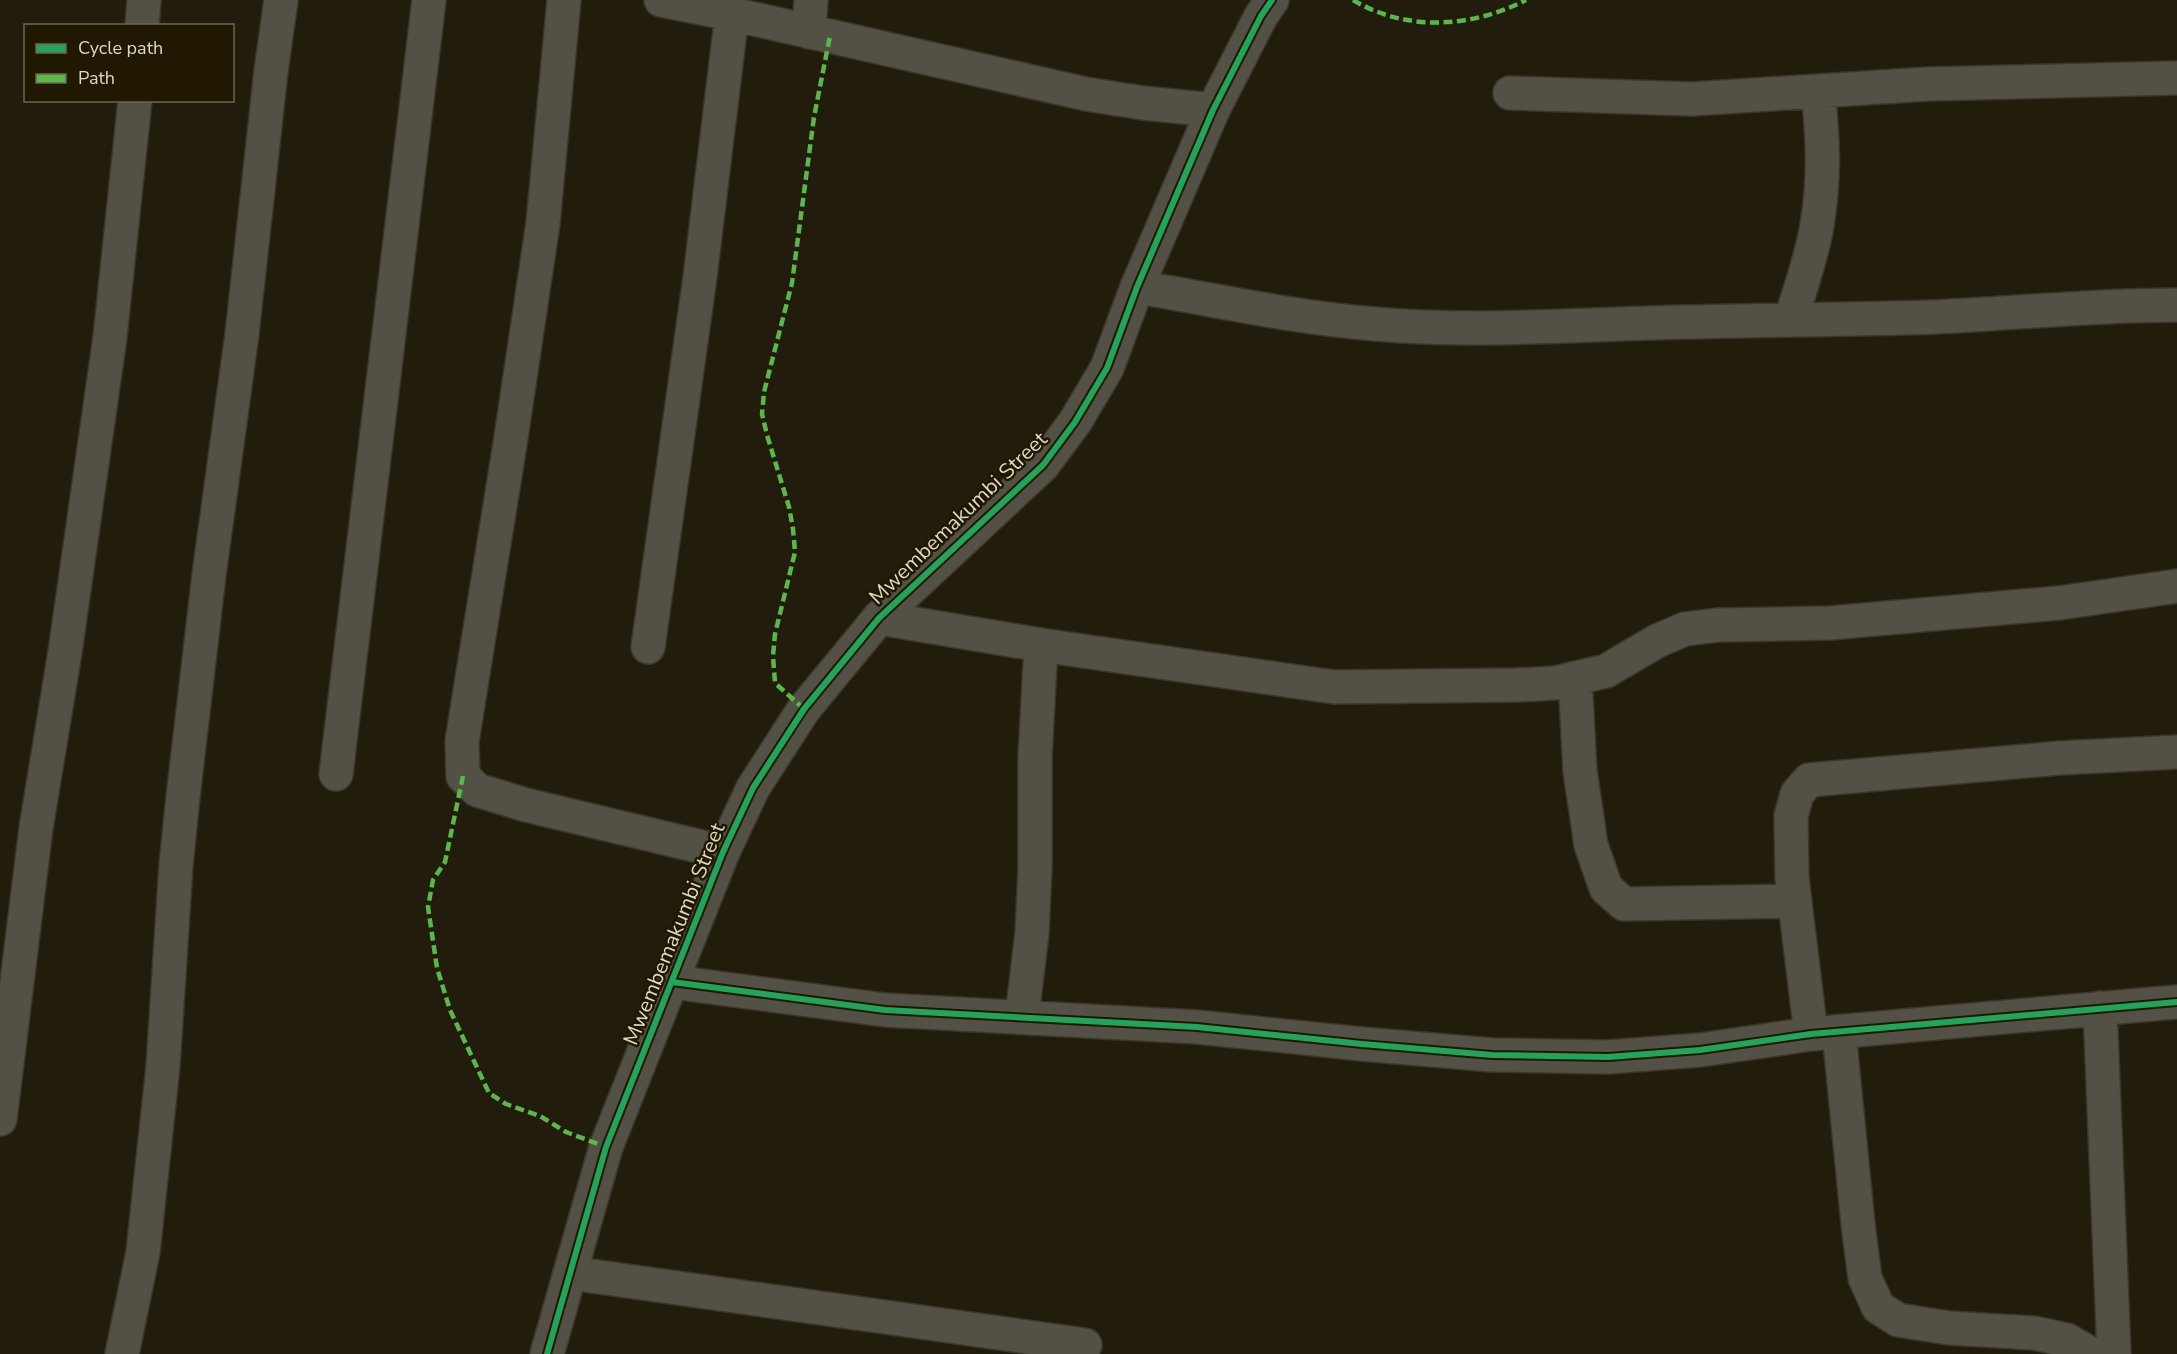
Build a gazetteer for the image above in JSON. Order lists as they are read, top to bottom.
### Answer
{
  "streets": {
    "street": ["Mwembemakumbi Street"]
  },
  "legend": ["Cycle path", "Path"]
}
